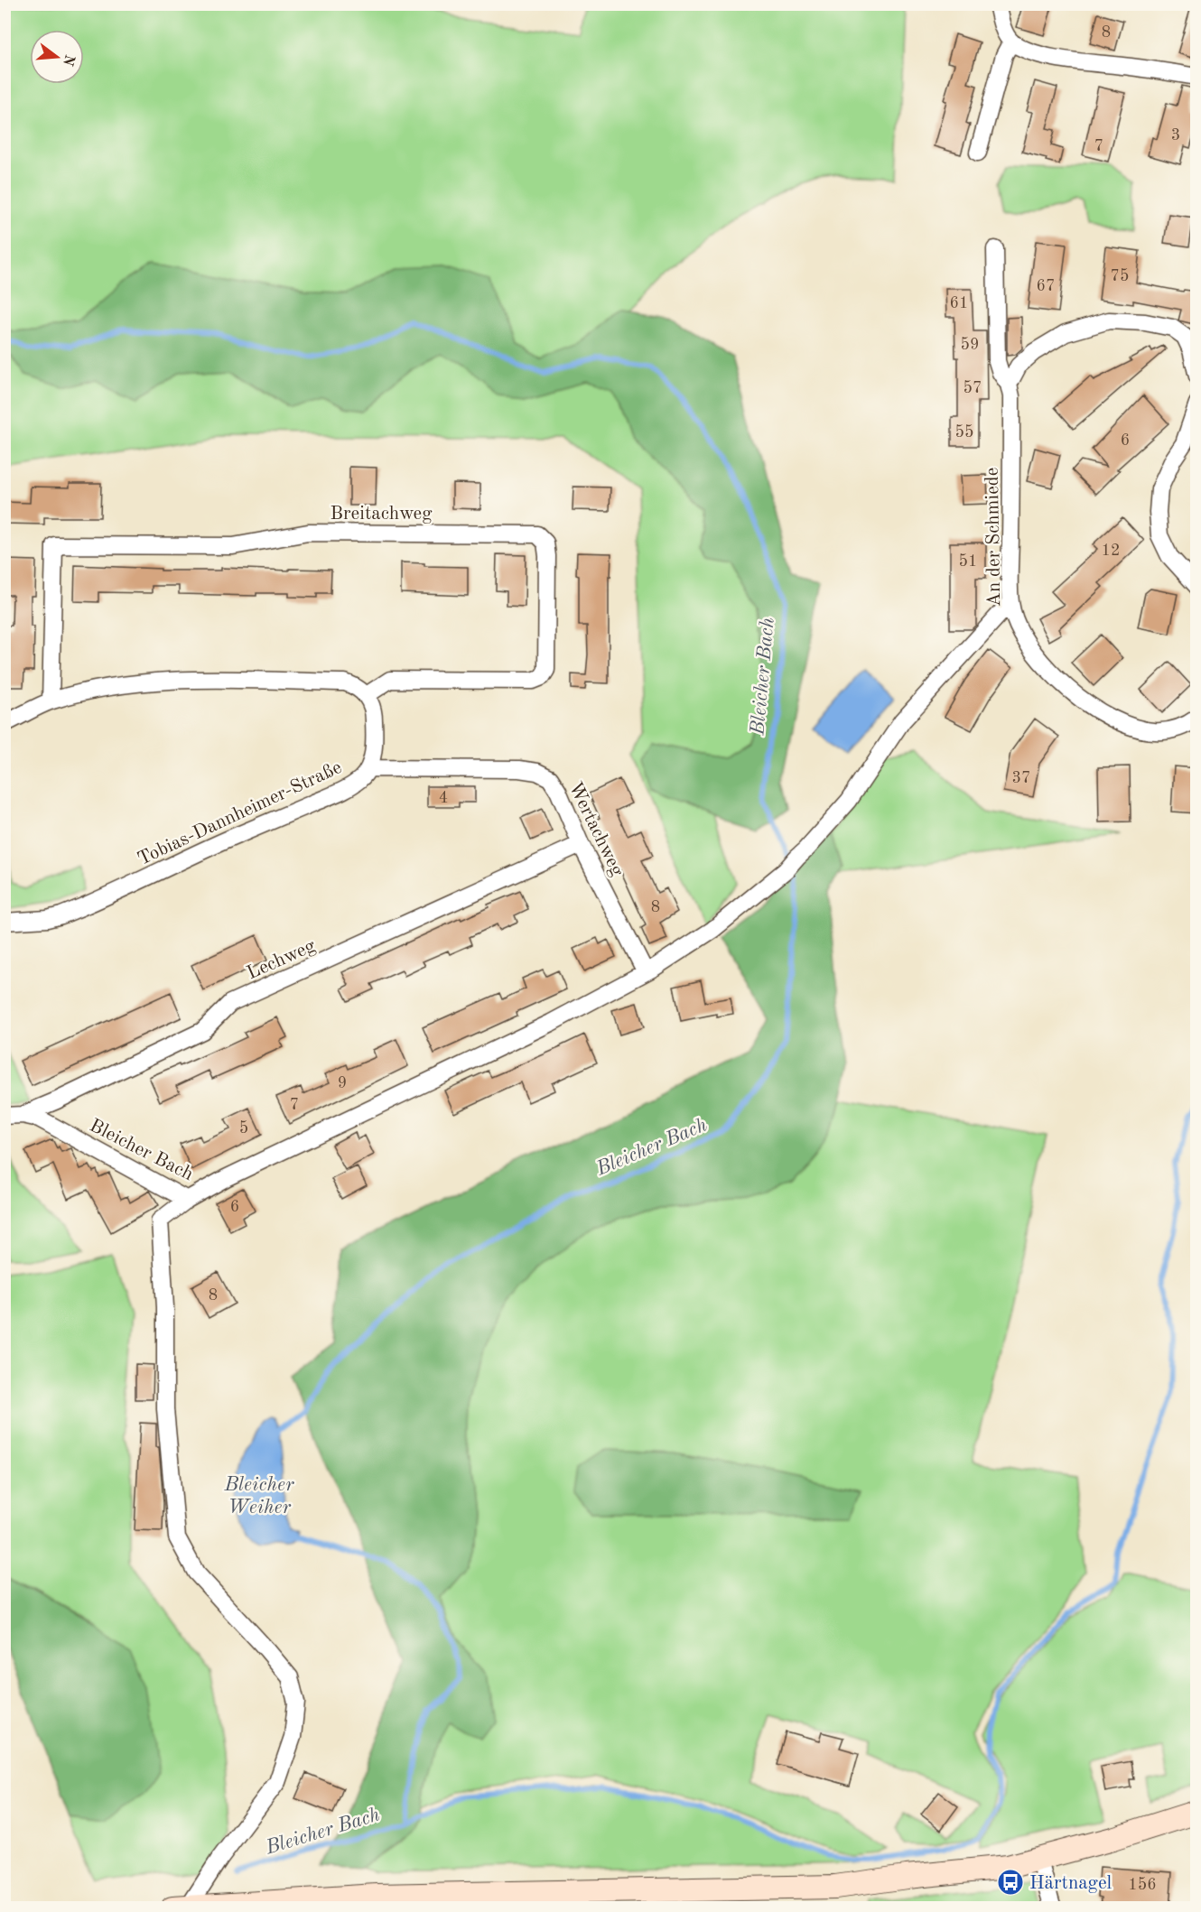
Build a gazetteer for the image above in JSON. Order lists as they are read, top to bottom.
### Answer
{
  "streets": {
    "street": [
      "Breitachweg",
      "An der Schmiede",
      "Tobias-Dannheimer-Straße",
      "Wertachweg",
      "Lechweg",
      "Bleicher Bach"
    ]
  },
  "crossings": [
    ["Breitachweg", "Tobias-Dannheimer-Straße"],
    ["An der Schmiede", "Bleicher Bach"],
    ["Tobias-Dannheimer-Straße", "Wertachweg"],
    ["Wertachweg", "Lechweg"],
    ["Wertachweg", "Bleicher Bach"],
    ["Lechweg", "Bleicher Bach"]
  ],
  "water": ["Bleicher Bach", "Bleicher Weiher"],
  "places": {
    "bus stop": ["Härtnagel"]
  },
  "house_numbers": [
    "8",
    "3",
    "7",
    "75",
    "67",
    "61",
    "59",
    "57",
    "55",
    "6",
    "12",
    "51",
    "37",
    "4",
    "8",
    "9",
    "7",
    "5",
    "6",
    "8",
    "156"
  ],
  "north": "right"
}
